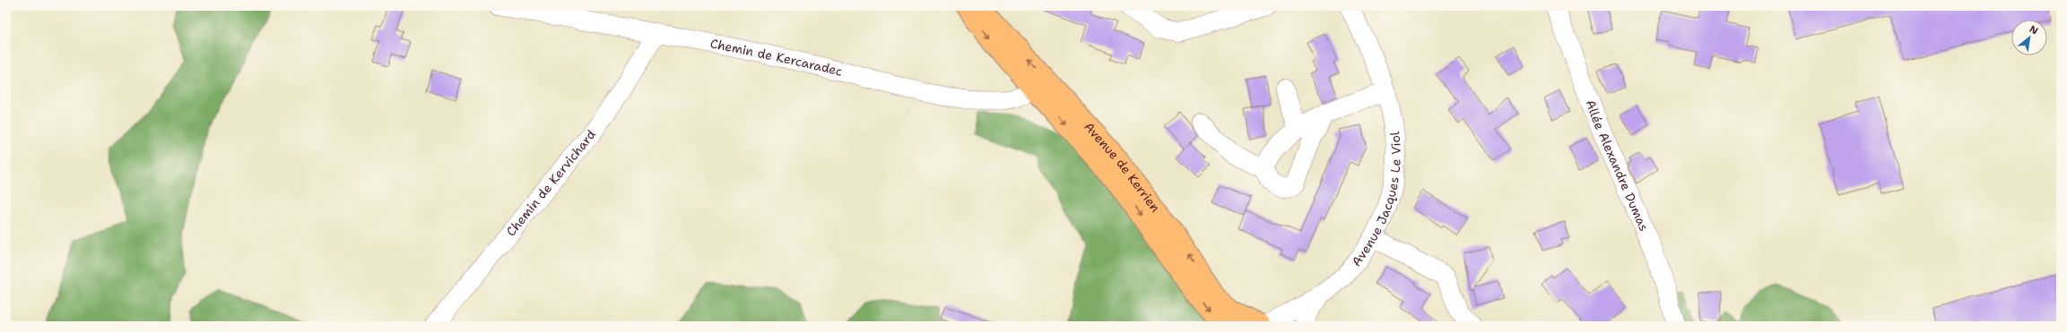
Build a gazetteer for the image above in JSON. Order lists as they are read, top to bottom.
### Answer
{
  "streets": {
    "main road": ["Avenue de Kerrien"],
    "street": [
      "Chemin de Kercaradec",
      "Allée Alexandre Dumas",
      "Chemin de Kervichard",
      "Avenue Jacques Le Viol"
    ]
  },
  "crossings": [
    ["Chemin de Kercaradec", "Avenue de Kerrien"],
    ["Chemin de Kercaradec", "Chemin de Kervichard"],
    ["Avenue de Kerrien", "Avenue Jacques Le Viol"]
  ],
  "north": "top right"
}
